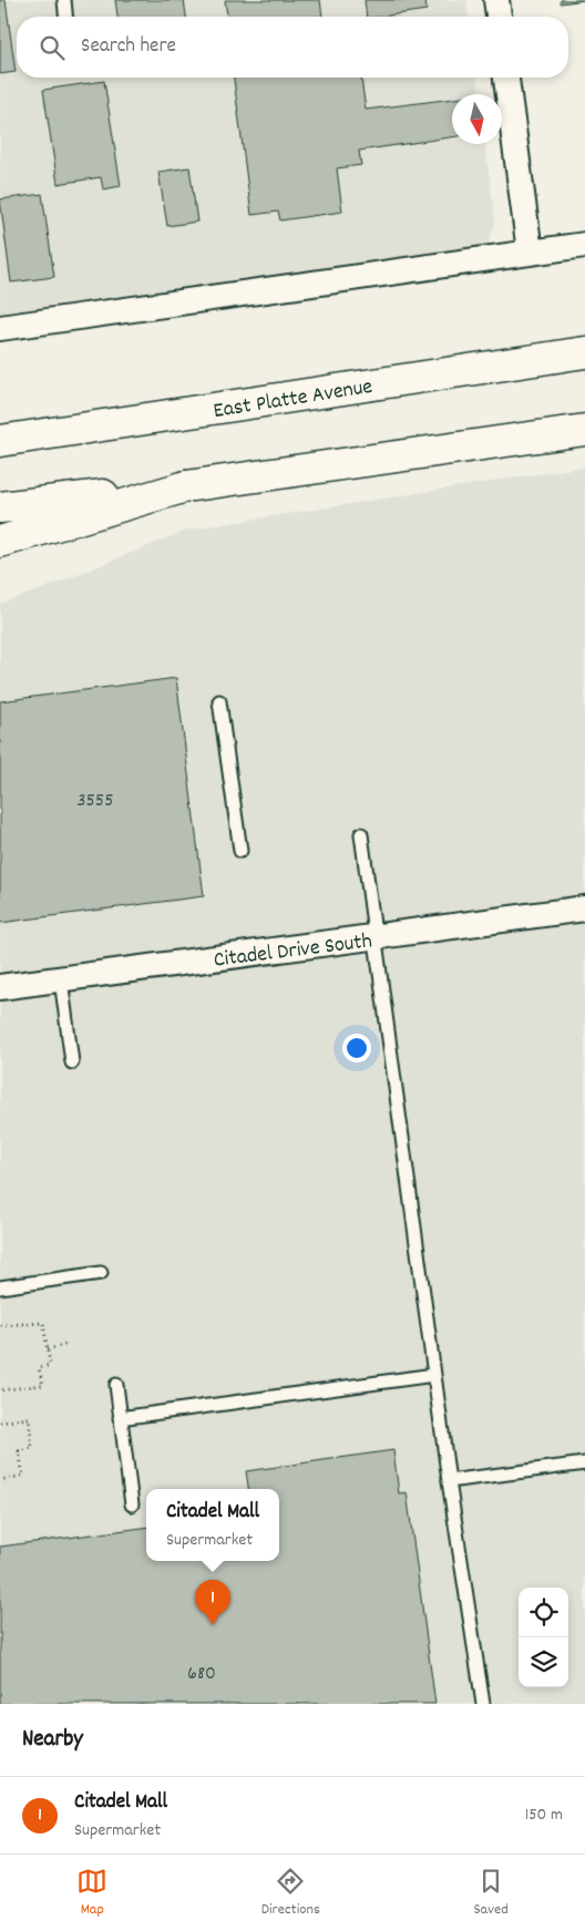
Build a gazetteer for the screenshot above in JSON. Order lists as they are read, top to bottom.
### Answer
{
  "streets": {
    "main road": ["East Platte Avenue"],
    "street": ["Citadel Drive South"]
  },
  "house_numbers": ["3555", "680"],
  "north": "bottom",
  "page": {
    "search": "Search here",
    "popup": ["Citadel Mall", "Supermarket"],
    "pins": "1",
    "heading": "Nearby",
    "list": [
      {
        "mark": "1",
        "name": "Citadel Mall",
        "note": "Supermarket",
        "value": "150 m"
      }
    ],
    "nav": ["Map", "Directions", "Saved"]
  }
}
